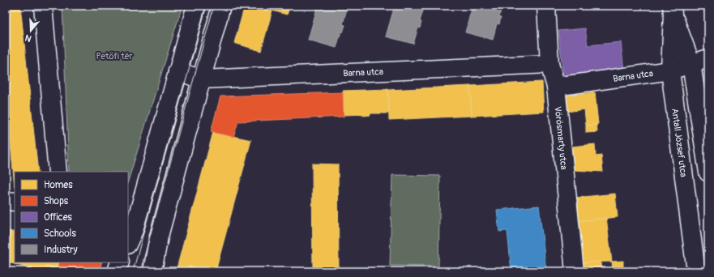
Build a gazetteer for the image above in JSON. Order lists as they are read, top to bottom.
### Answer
{
  "streets": {
    "street": ["Barna utca", "Vörösmarty utca", "Antall József utca"]
  },
  "crossings": [
    ["Barna utca", "Vörösmarty utca"],
    ["Barna utca", "Antall József utca"]
  ],
  "parks": ["Petőfi tér"],
  "legend": [
    "Homes",
    "Shops",
    "Offices",
    "Schools",
    "Industry"
  ],
  "north": "bottom"
}
